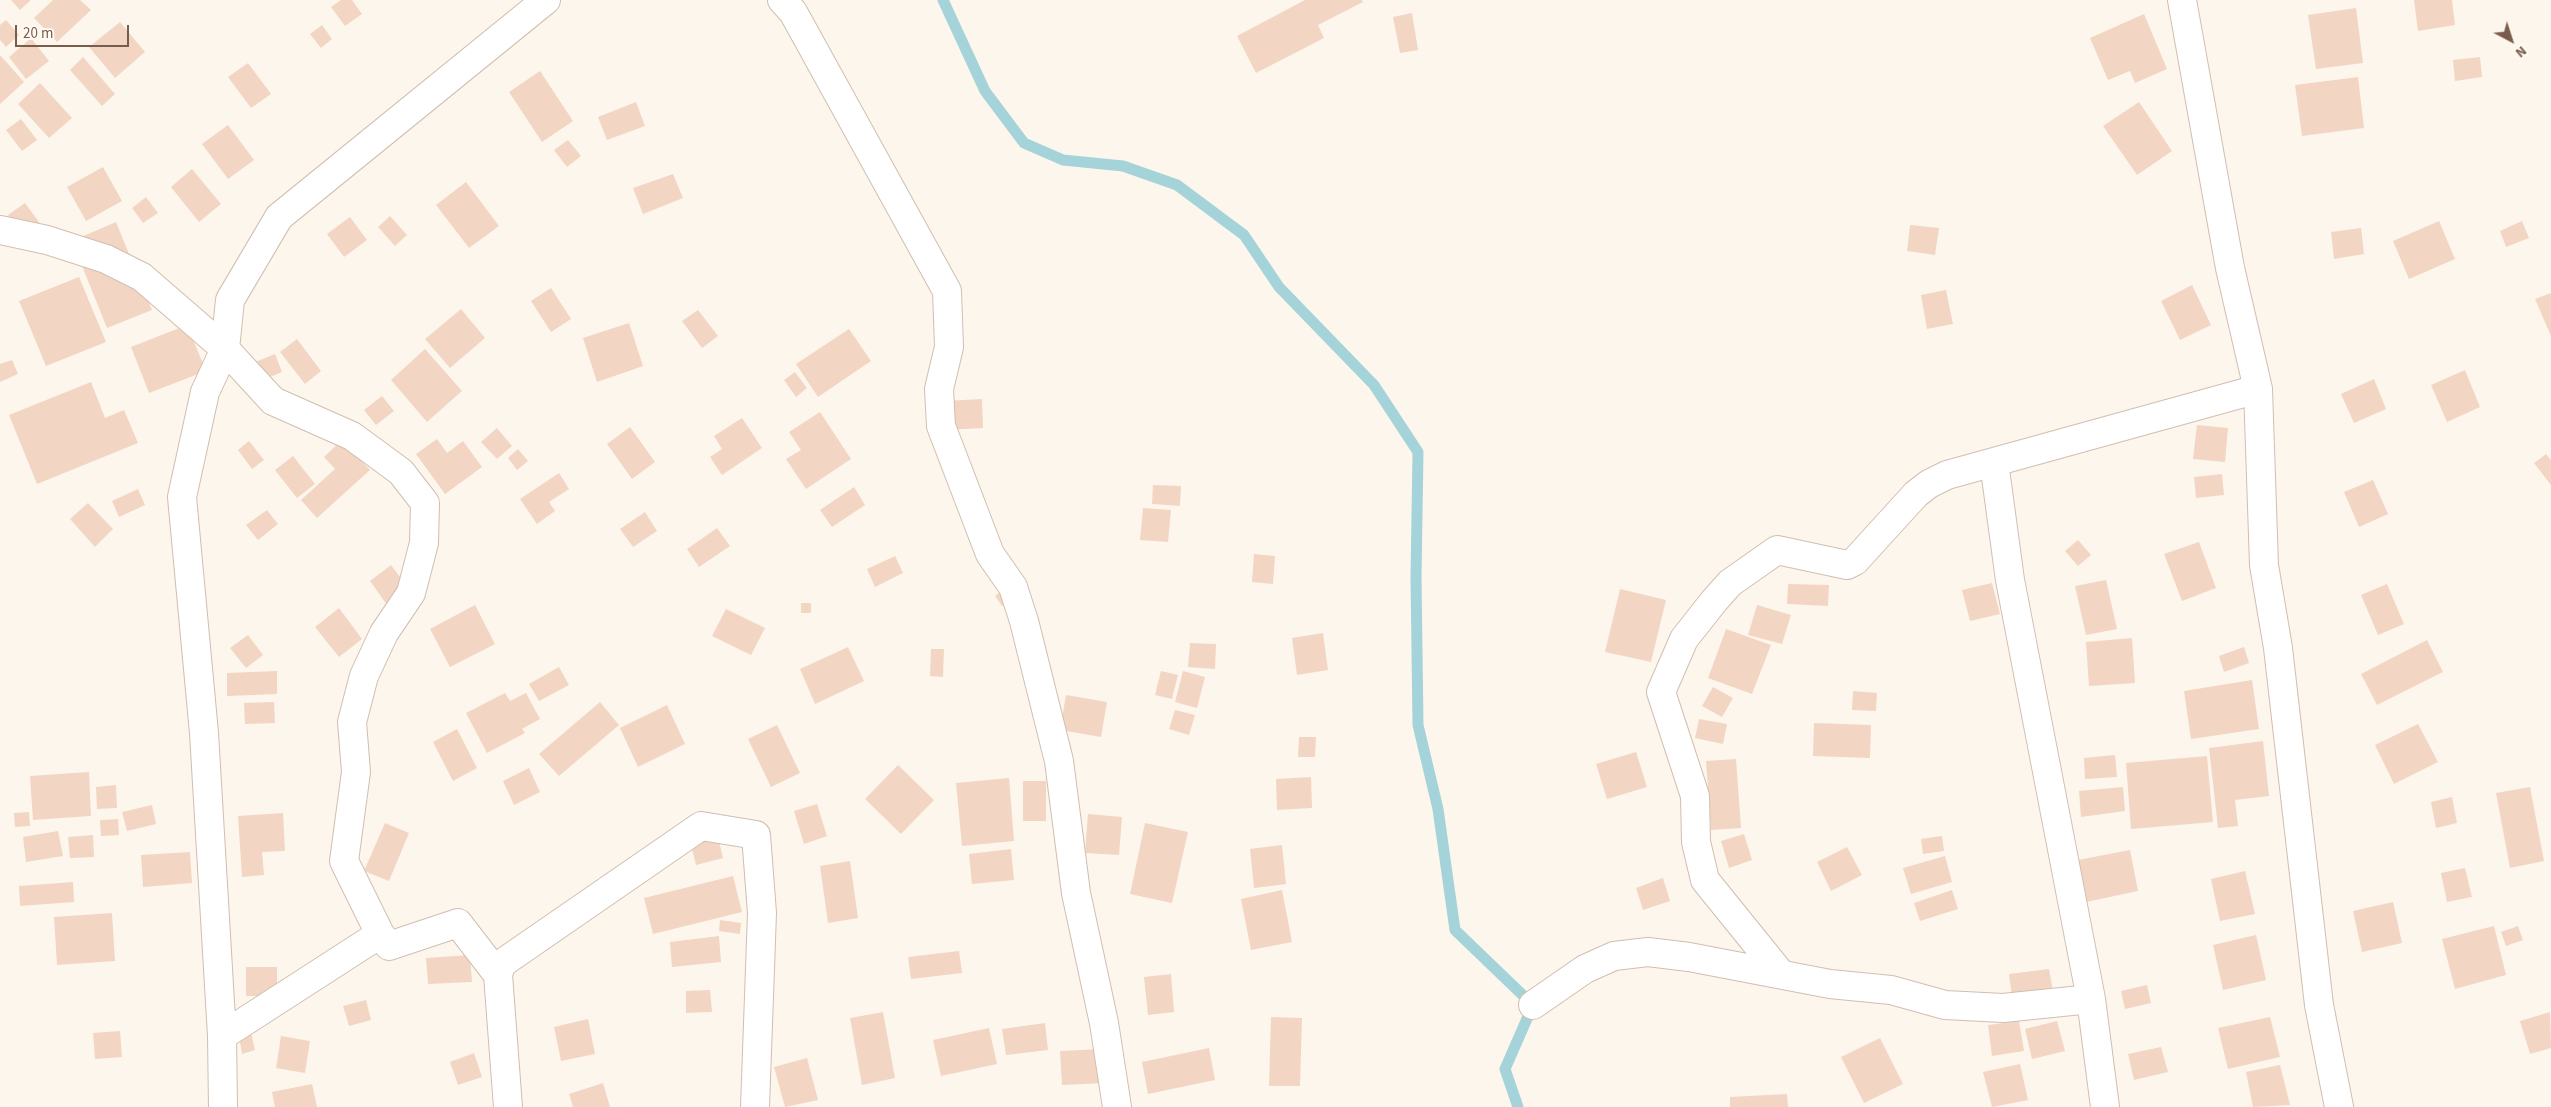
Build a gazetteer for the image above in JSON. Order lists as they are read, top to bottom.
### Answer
{
  "scale_bar": "20 m",
  "north": "bottom right"
}
